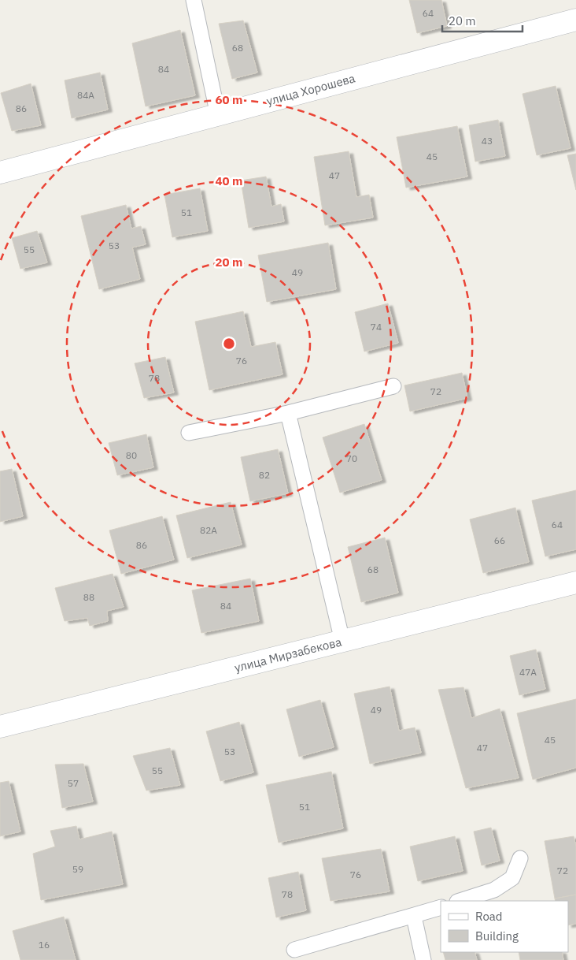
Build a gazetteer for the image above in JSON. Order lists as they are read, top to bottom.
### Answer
{
  "streets": {
    "street": ["улица Хорошева", "улица Мирзабекова"]
  },
  "house_numbers": [
    "64",
    "68",
    "84",
    "84А",
    "86",
    "43",
    "45",
    "47",
    "51",
    "53",
    "55",
    "49",
    "74",
    "76",
    "78",
    "72",
    "80",
    "70",
    "82",
    "64",
    "82А",
    "66",
    "86",
    "68",
    "88",
    "84",
    "47А",
    "49",
    "45",
    "47",
    "53",
    "55",
    "57",
    "51",
    "59",
    "72",
    "76",
    "78",
    "16"
  ],
  "legend": ["Road", "Building"],
  "scale_bar": "20 m",
  "rings": ["60 m", "40 m", "20 m"]
}
